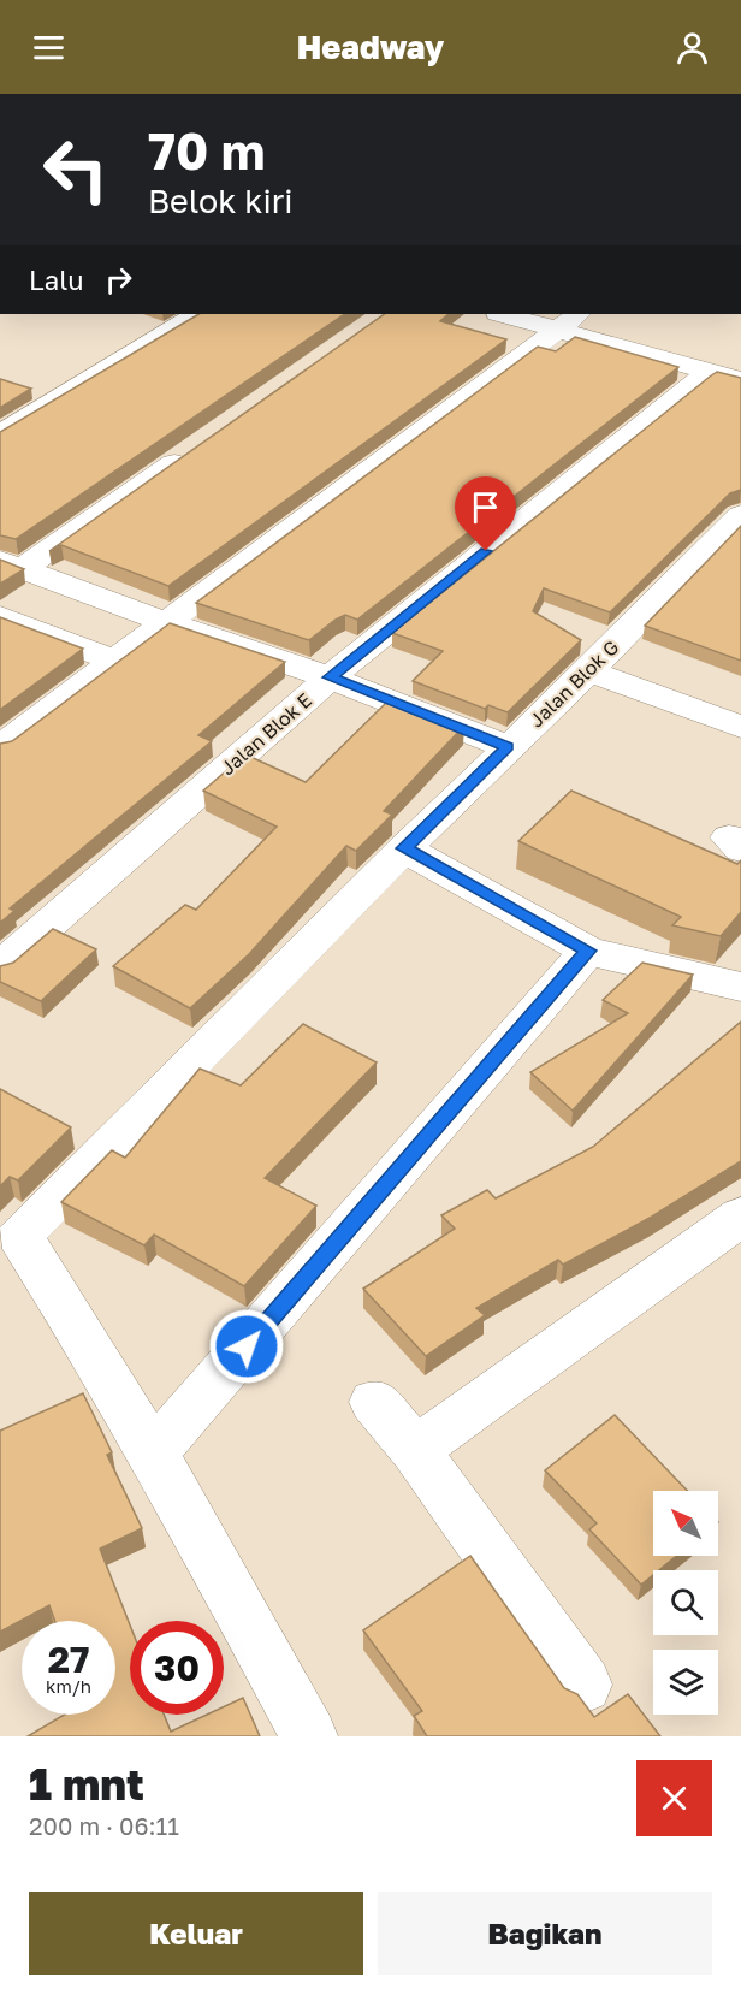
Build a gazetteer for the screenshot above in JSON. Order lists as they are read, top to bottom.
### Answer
{
  "streets": {
    "street": ["Jalan Blok G", "Jalan Blok E"]
  },
  "north": "top left",
  "page": {
    "header": "Headway",
    "turn": ["70 m", "Belok kiri"],
    "then": "Lalu",
    "speed": "27 km/h",
    "limit": "30",
    "heading": ["1 mnt", "200 m · 06:11"],
    "buttons": ["Keluar", "Bagikan"]
  }
}
